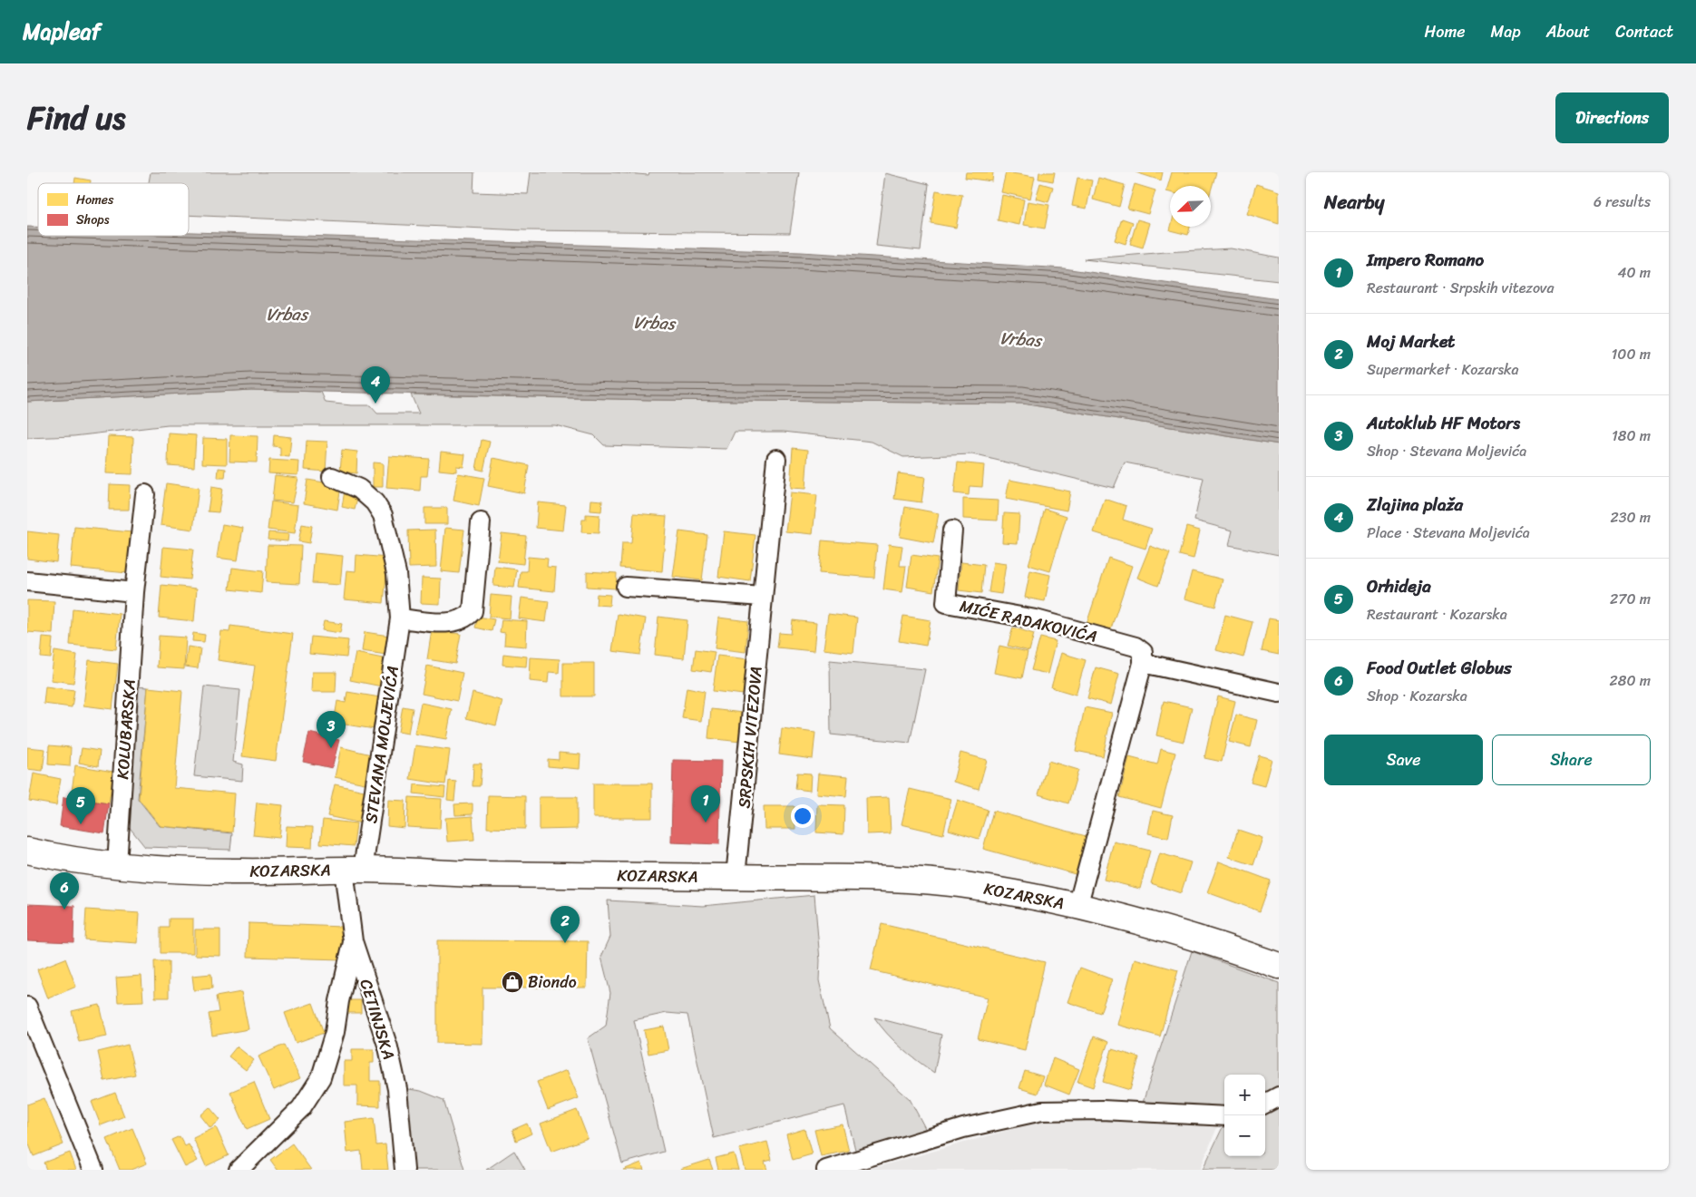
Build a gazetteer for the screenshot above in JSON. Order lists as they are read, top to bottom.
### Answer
{
  "streets": {
    "main road": ["KOZARSKA"],
    "street": [
      "MIĆE RADAKOVIĆA",
      "KOLUBARSKA",
      "SRPSKIH VITEZOVA",
      "STEVANA MOLJEVIĆA",
      "CETINJSKA"
    ]
  },
  "crossings": [
    ["KOLUBARSKA", "KOZARSKA"],
    ["SRPSKIH VITEZOVA", "KOZARSKA"],
    ["STEVANA MOLJEVIĆA", "KOZARSKA"],
    ["STEVANA MOLJEVIĆA", "CETINJSKA"],
    ["KOZARSKA", "CETINJSKA"]
  ],
  "water": ["Vrbas"],
  "places": {
    "shop": ["Biondo"]
  },
  "legend": ["Homes", "Shops"],
  "north": "bottom left",
  "page": {
    "header": "Mapleaf",
    "nav": [
      "Home",
      "Map",
      "About",
      "Contact"
    ],
    "title": "Find us",
    "buttons": [
      "Directions",
      ["Save", "Share"]
    ],
    "heading": ["Nearby", "6 results"],
    "list": [
      {
        "mark": "1",
        "name": "Impero Romano",
        "note": "Restaurant · Srpskih vitezova",
        "value": "40 m"
      },
      {
        "mark": "2",
        "name": "Moj Market",
        "note": "Supermarket · Kozarska",
        "value": "100 m"
      },
      {
        "mark": "3",
        "name": "Autoklub HF Motors",
        "note": "Shop · Stevana Moljevića",
        "value": "180 m"
      },
      {
        "mark": "4",
        "name": "Zlajina plaža",
        "note": "Place · Stevana Moljevića",
        "value": "230 m"
      },
      {
        "mark": "5",
        "name": "Orhideja",
        "note": "Restaurant · Kozarska",
        "value": "270 m"
      },
      {
        "mark": "6",
        "name": "Food Outlet Globus",
        "note": "Shop · Kozarska",
        "value": "280 m"
      }
    ],
    "pins": [
      "4",
      "3",
      "1",
      "5",
      "6",
      "2"
    ],
    "map_buttons": ["+", "−"]
  }
}
